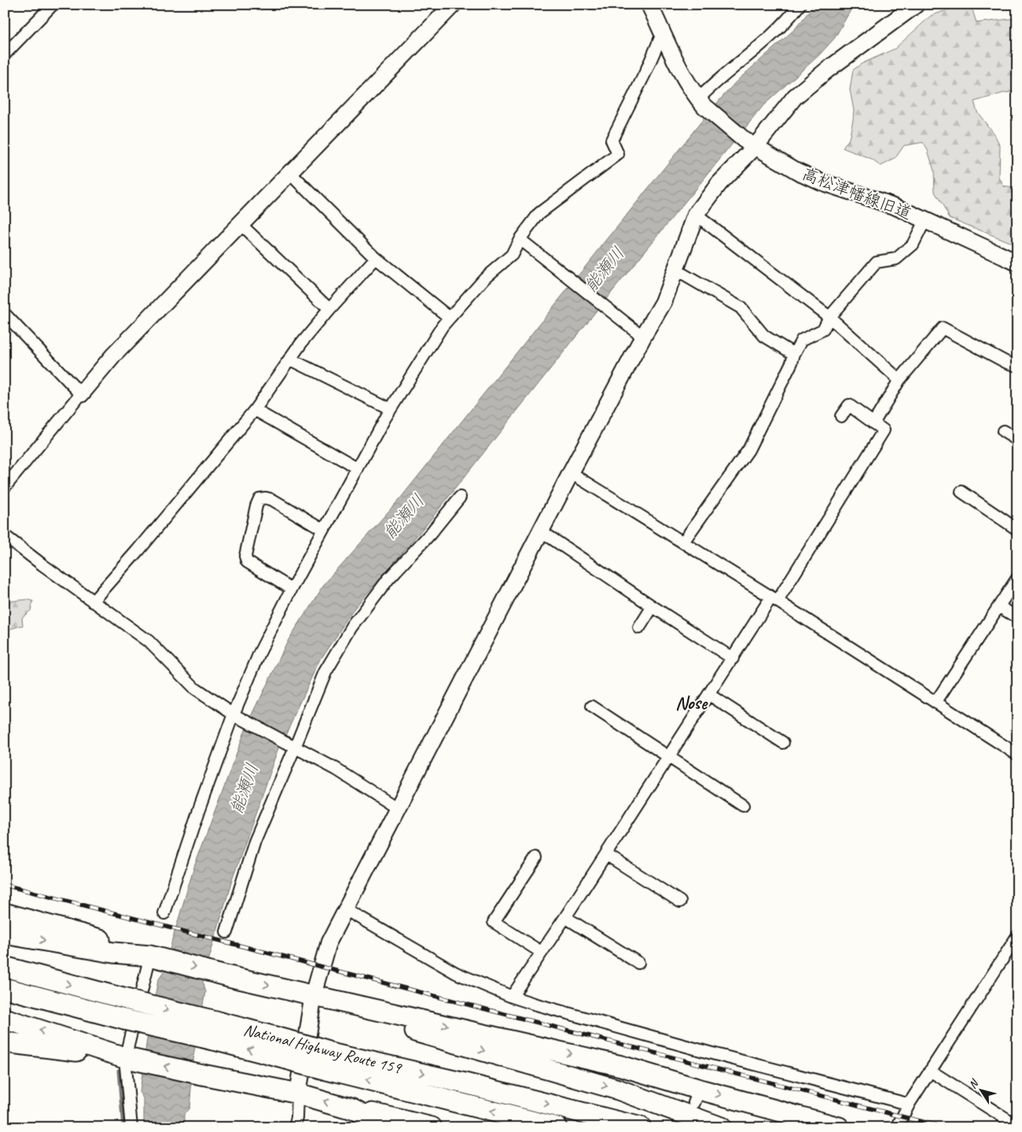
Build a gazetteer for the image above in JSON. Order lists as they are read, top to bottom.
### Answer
{
  "streets": {
    "highway": ["National Highway Route 159"],
    "street": ["高松津幡線旧道"]
  },
  "districts": ["Nose"],
  "water": ["能瀬川"],
  "north": "top left"
}
